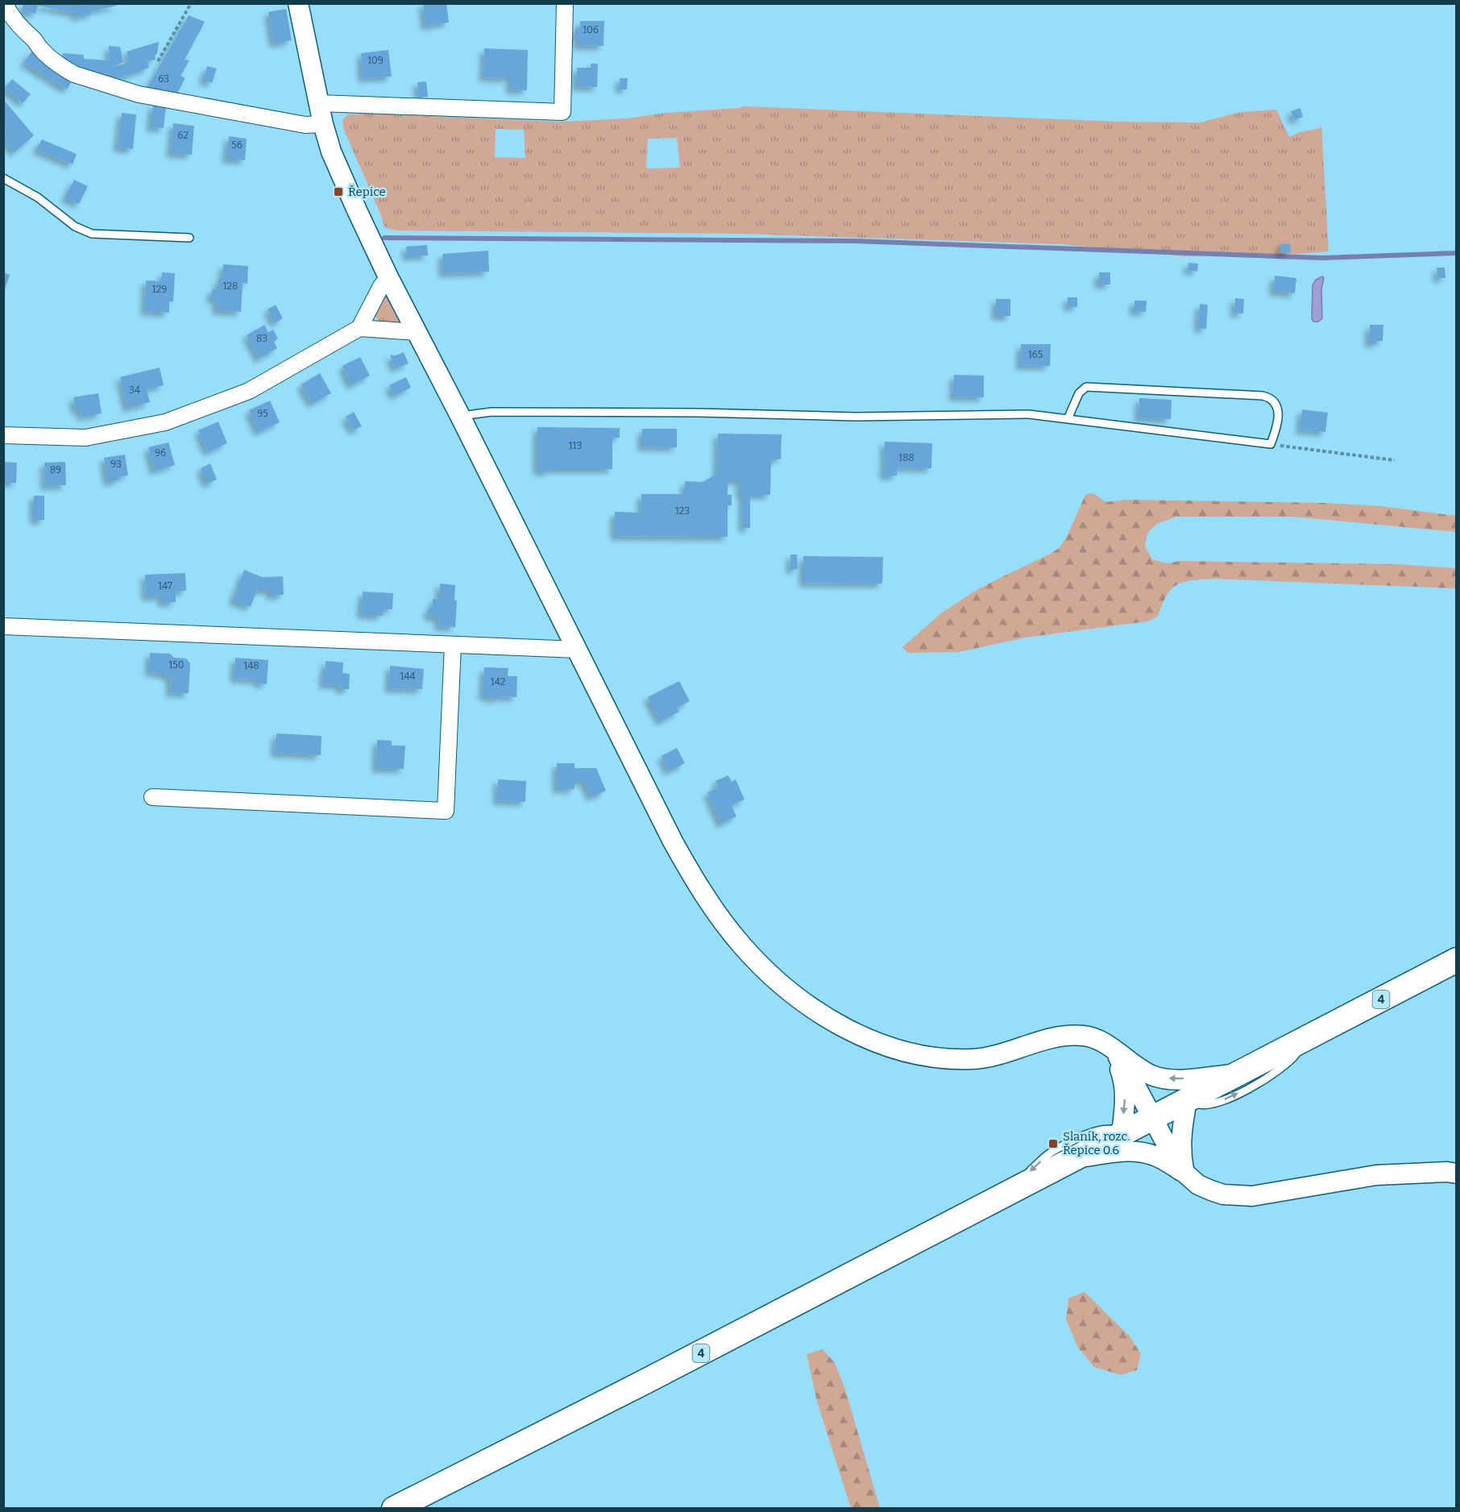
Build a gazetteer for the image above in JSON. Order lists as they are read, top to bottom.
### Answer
{
  "streets": {
    "main road": ["4"]
  },
  "places": {
    "transit": ["Řepice", "Slaník, rozc. Řepice 0.6"]
  },
  "house_numbers": [
    "106",
    "109",
    "63",
    "62",
    "56",
    "128",
    "129",
    "83",
    "165",
    "34",
    "95",
    "113",
    "96",
    "188",
    "93",
    "89",
    "123",
    "147",
    "150",
    "148",
    "144",
    "142"
  ]
}
